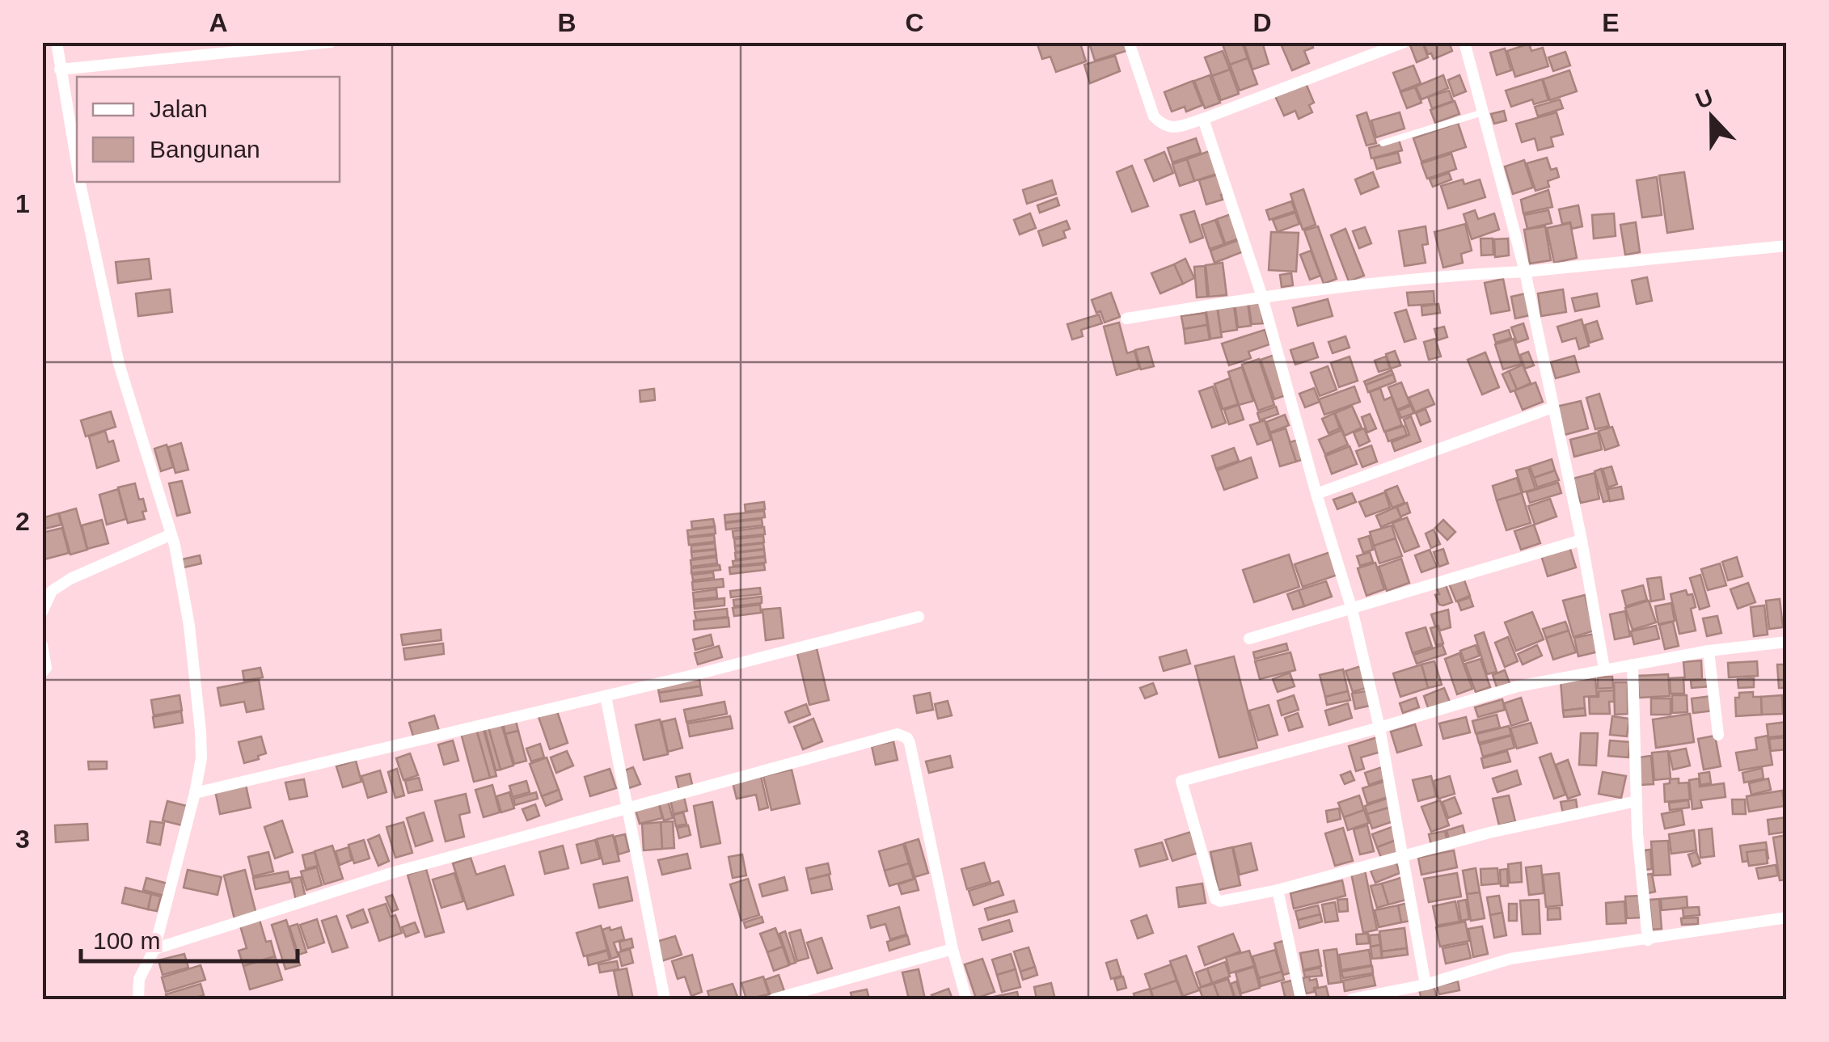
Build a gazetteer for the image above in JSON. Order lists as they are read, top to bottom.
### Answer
{
  "legend": ["Jalan", "Bangunan"],
  "scale_bar": "100 m",
  "north": "top",
  "grid": {
    "columns": [
      "A",
      "B",
      "C",
      "D",
      "E"
    ],
    "rows": ["1", "2", "3"]
  }
}
